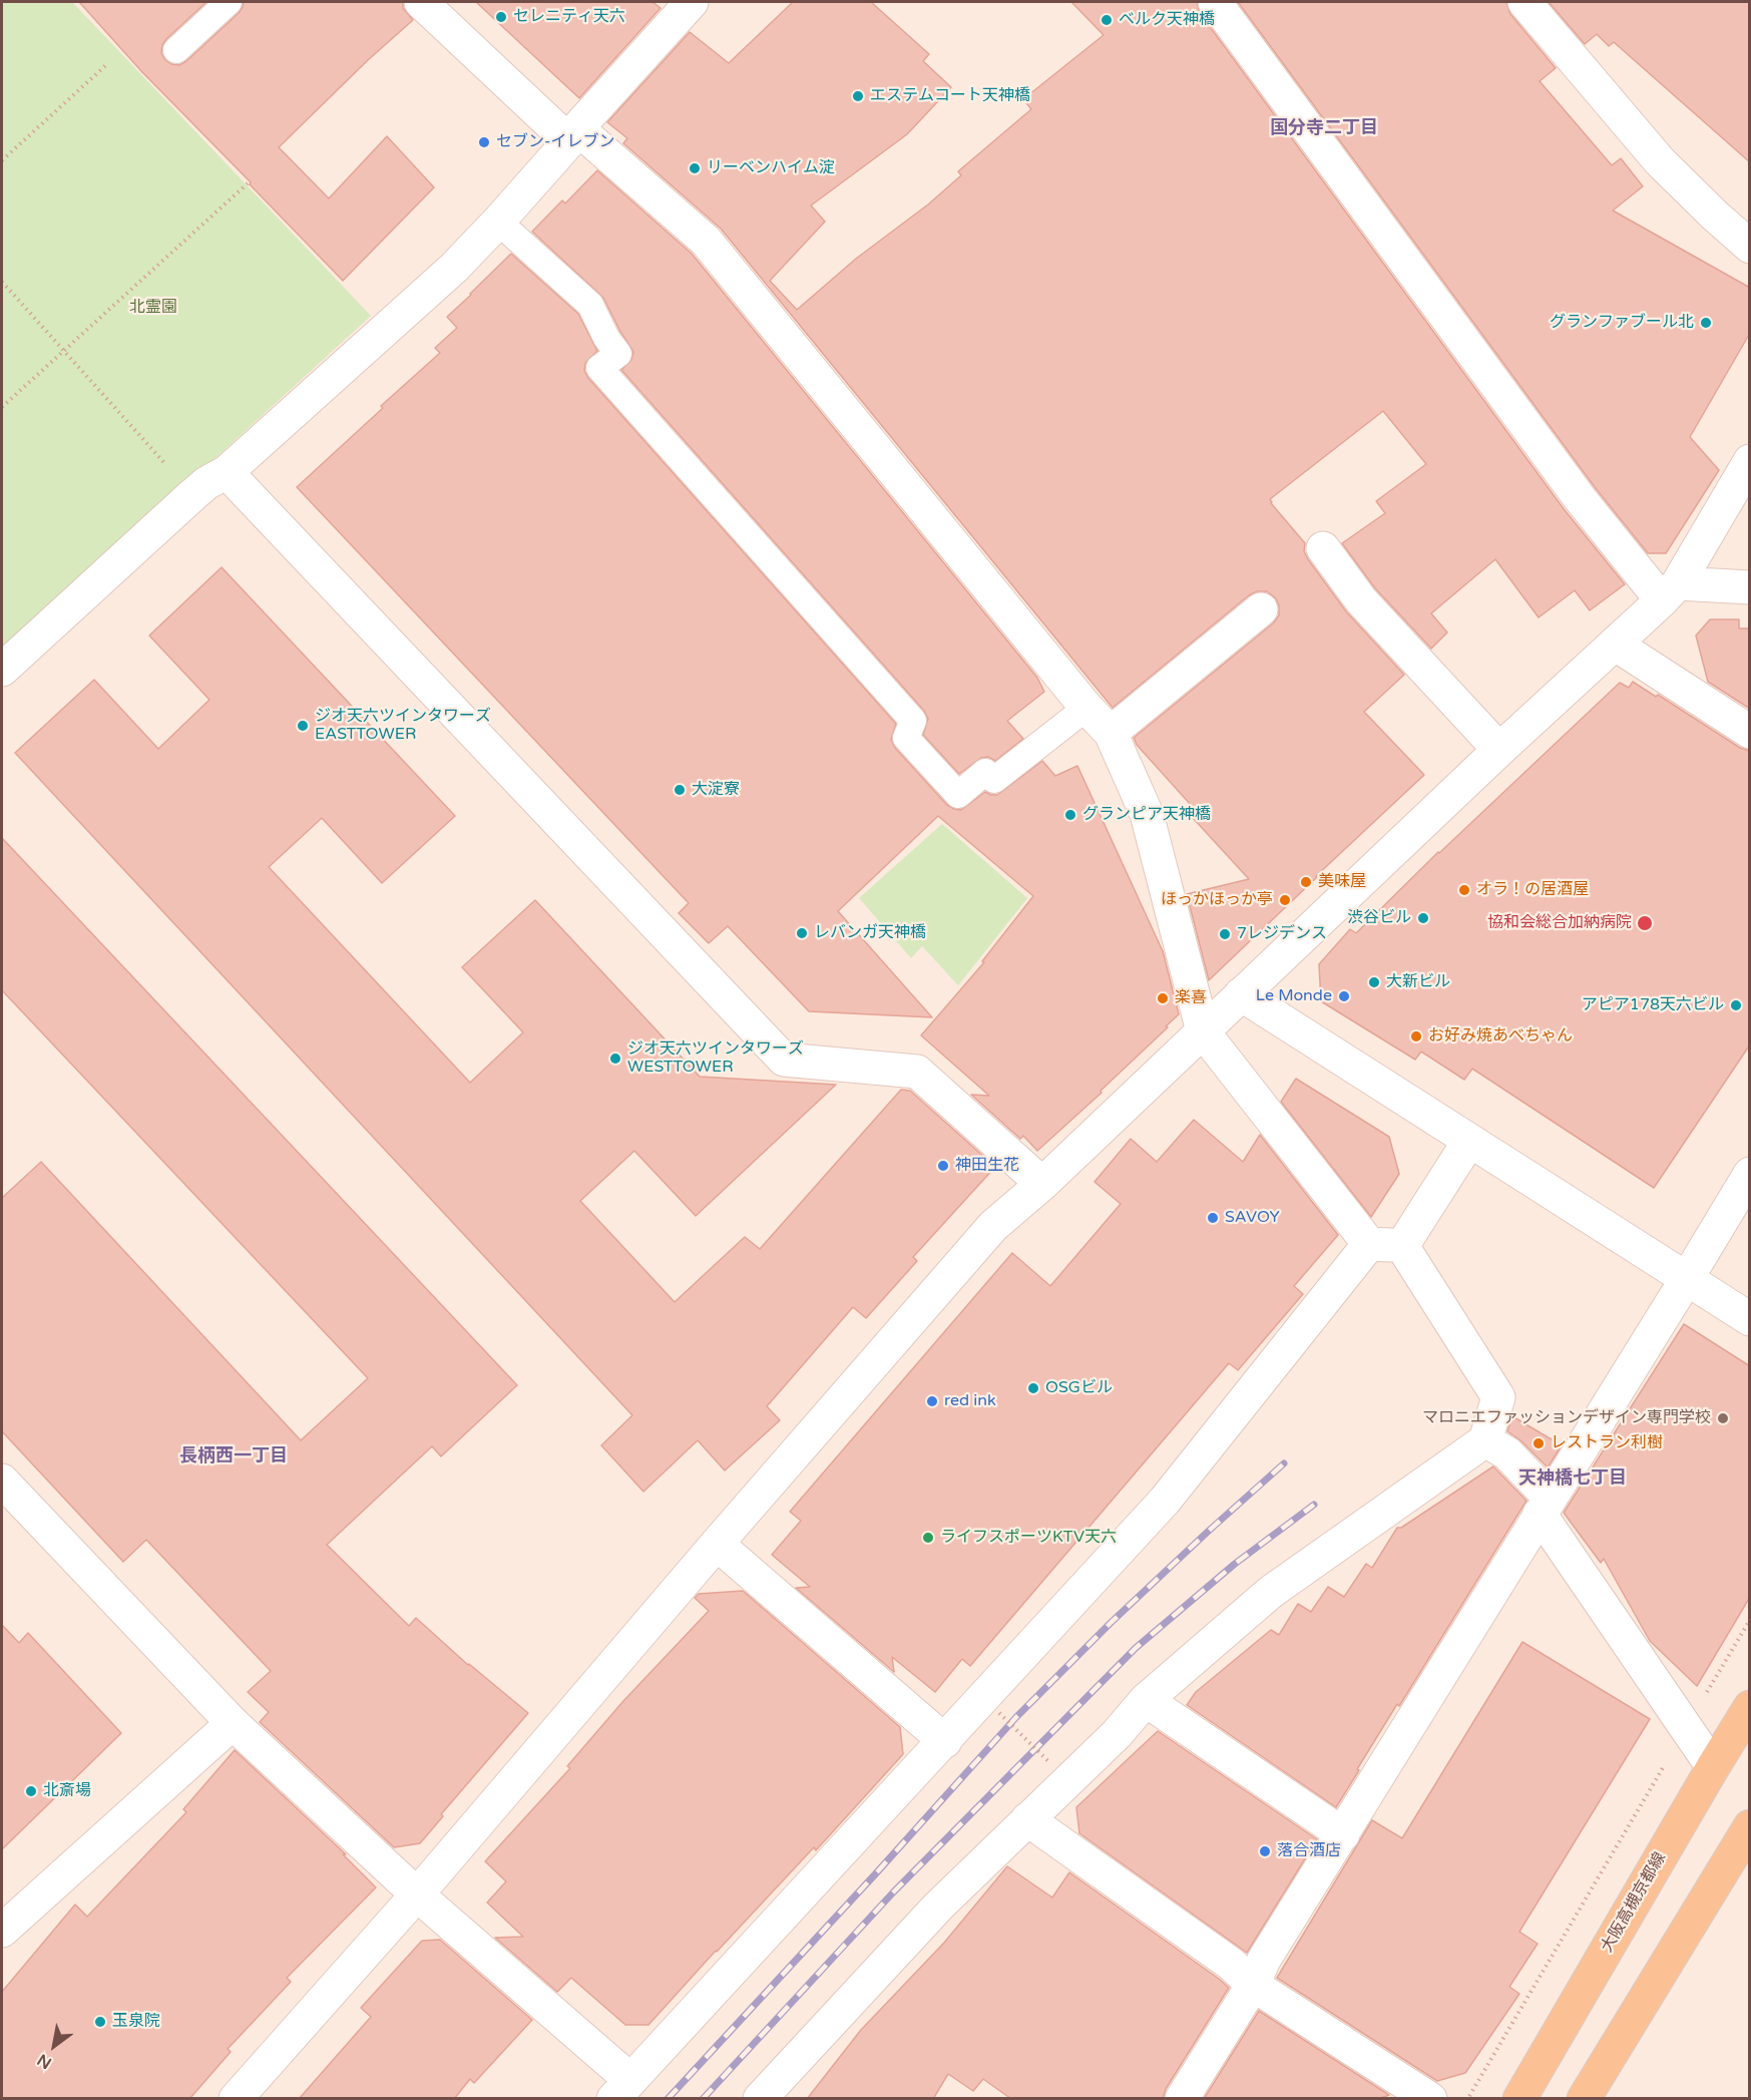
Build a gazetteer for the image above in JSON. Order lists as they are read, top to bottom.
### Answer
{
  "streets": {
    "main road": ["大阪高槻京都線"]
  },
  "districts": ["国分寺二丁目", "長柄西一丁目", "天神橋七丁目"],
  "parks": ["北霊園"],
  "places": [
    "セレニティ天六",
    "ベルク天神橋",
    "エステムコート天神橋",
    "セブン-イレブン",
    "リーベンハイム淀",
    "グランファブール北",
    "ジオ天六ツインタワーズ EASTTOWER",
    "大淀寮",
    "グランピア天神橋",
    "美味屋",
    "オラ！の居酒屋",
    "ほっかほっか亭",
    "渋谷ビル",
    "協和会総合加納病院",
    "レバンガ天神橋",
    "7レジデンス",
    "大新ビル",
    "Le Monde",
    "楽喜",
    "アピア178天六ビル",
    "お好み焼あべちゃん",
    "ジオ天六ツインタワーズ WESTTOWER",
    "神田生花",
    "SAVOY",
    "OSGビル",
    "red ink",
    "マロニエファッションデザイン専門学校",
    "レストラン利樹",
    "ライフスポーツKTV天六",
    "北斎場",
    "落合酒店",
    "玉泉院"
  ],
  "north": "bottom left"
}
